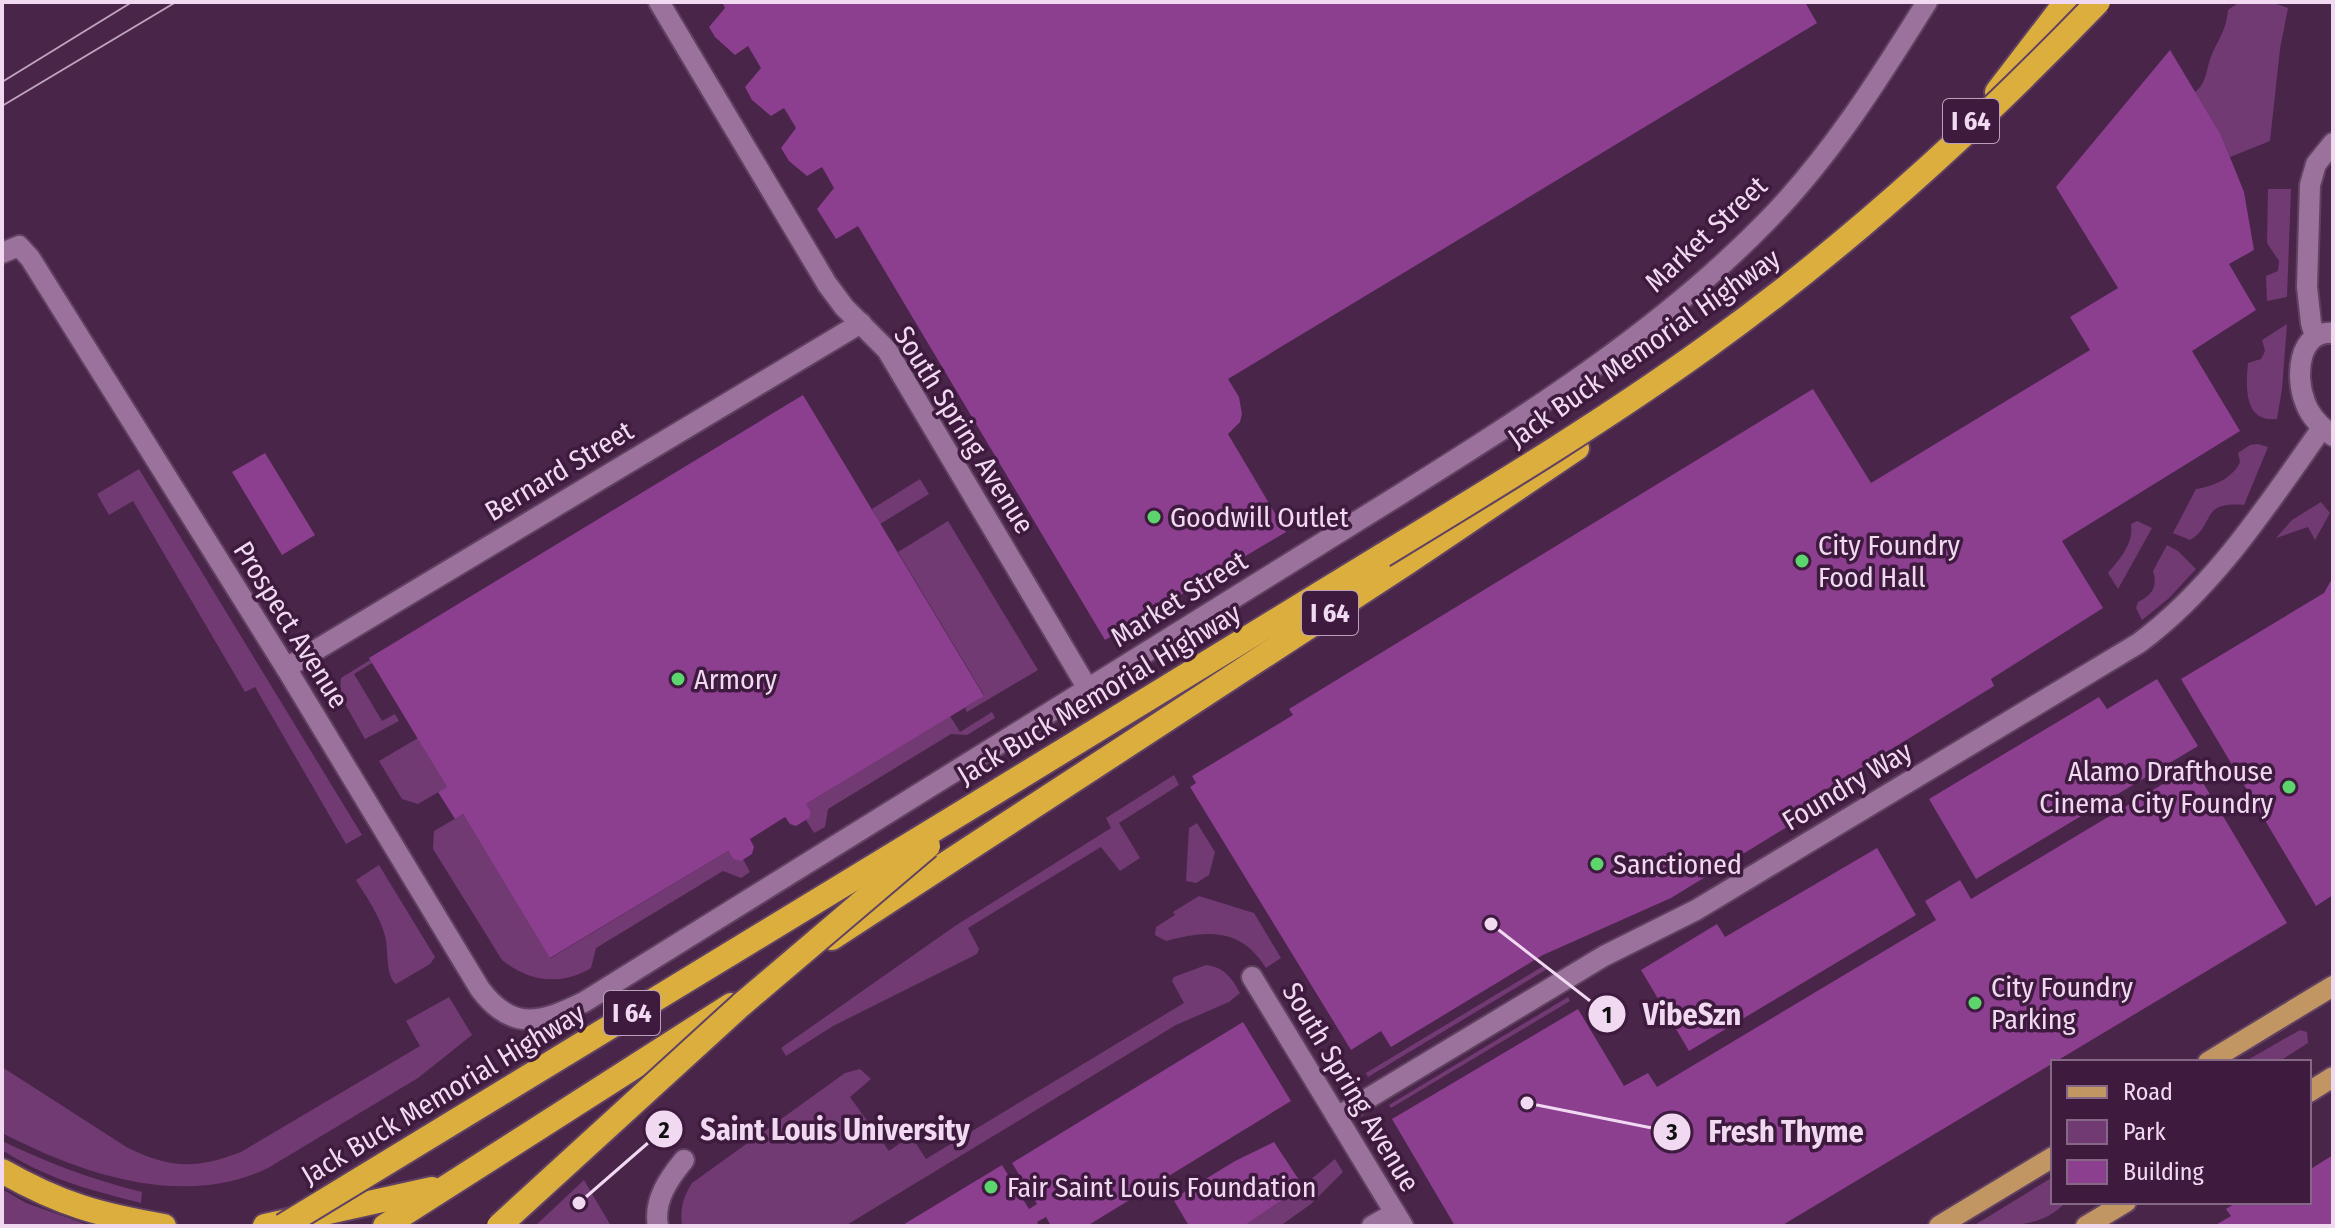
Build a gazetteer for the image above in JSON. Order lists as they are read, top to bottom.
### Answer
{
  "streets": {
    "highway": ["I 64", "Jack Buck Memorial Highway"],
    "street": [
      "Market Street",
      "South Spring Avenue",
      "Bernard Street",
      "Prospect Avenue",
      "Foundry Way"
    ]
  },
  "crossings": [
    ["Market Street", "South Spring Avenue"],
    ["Market Street", "Prospect Avenue"],
    ["South Spring Avenue", "Bernard Street"],
    ["South Spring Avenue", "Foundry Way"],
    ["Bernard Street", "Prospect Avenue"]
  ],
  "places": [
    "Goodwill Outlet",
    "City Foundry Food Hall",
    "Armory",
    "Alamo Drafthouse Cinema City Foundry",
    "Sanctioned",
    "VibeSzn",
    "City Foundry Parking",
    "Fresh Thyme",
    "Fair Saint Louis Foundation",
    "Saint Louis University"
  ],
  "legend": ["Road", "Park", "Building"]
}
